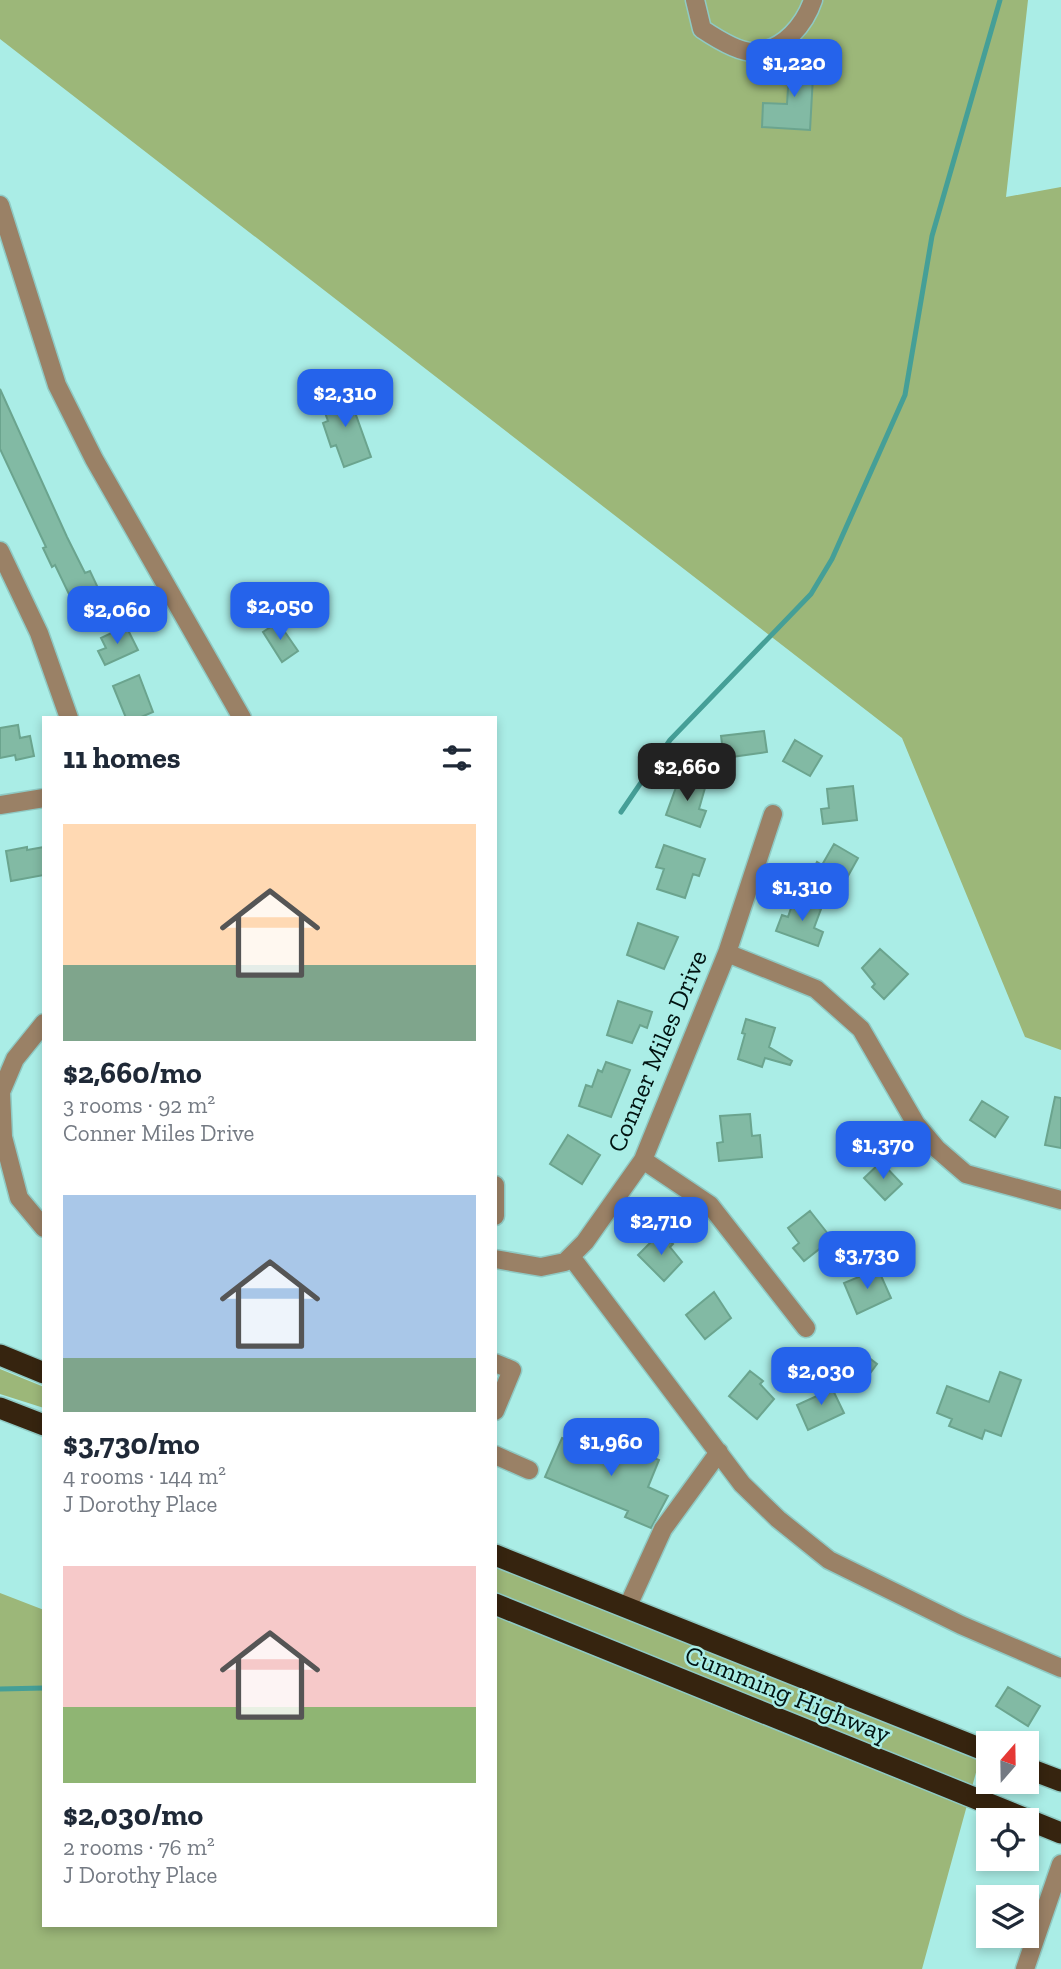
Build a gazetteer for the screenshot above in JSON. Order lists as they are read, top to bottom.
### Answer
{
  "streets": {
    "highway": ["Cumming Highway"],
    "street": ["Conner Miles Drive"]
  },
  "north": "top",
  "page": {
    "price": [
      "$1,220",
      "$2,310",
      "$2,050",
      "$2,060",
      "$2,660",
      "$1,310",
      "$1,370",
      "$2,710",
      "$3,730",
      "$2,030",
      "$1,960"
    ],
    "heading": "11 homes",
    "list": [
      {
        "name": "$2,660/mo",
        "note": "3 rooms · 92 m² · Conner Miles Drive"
      },
      {
        "name": "$3,730/mo",
        "note": "4 rooms · 144 m² · J Dorothy Place"
      },
      {
        "name": "$2,030/mo",
        "note": "2 rooms · 76 m² · J Dorothy Place"
      }
    ]
  }
}
